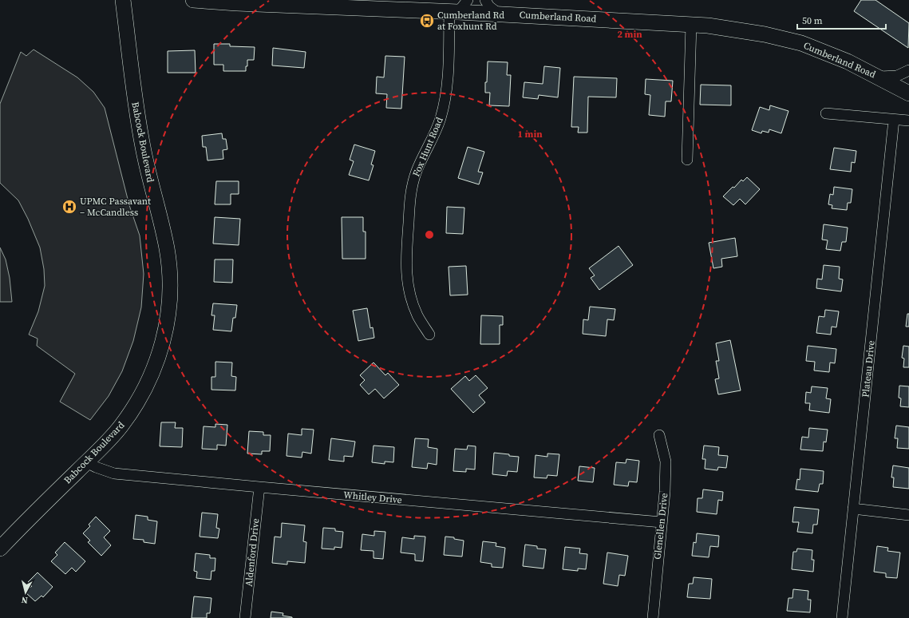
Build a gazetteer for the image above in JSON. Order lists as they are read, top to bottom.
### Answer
{
  "streets": {
    "main road": ["Cumberland Road", "Babcock Boulevard"],
    "street": [
      "Fox Hunt Road",
      "Plateau Drive",
      "Whitley Drive",
      "Glenellen Drive",
      "Aldenford Drive"
    ]
  },
  "crossings": [
    ["Cumberland Road", "Fox Hunt Road"],
    ["Babcock Boulevard", "Whitley Drive"],
    ["Whitley Drive", "Glenellen Drive"],
    ["Whitley Drive", "Aldenford Drive"]
  ],
  "places": {
    "bus stop": ["Cumberland Rd at Foxhunt Rd"],
    "hospital": ["UPMC Passavant – McCandless"]
  },
  "scale_bar": "50 m",
  "north": "bottom",
  "rings": ["2 min", "1 min"]
}
